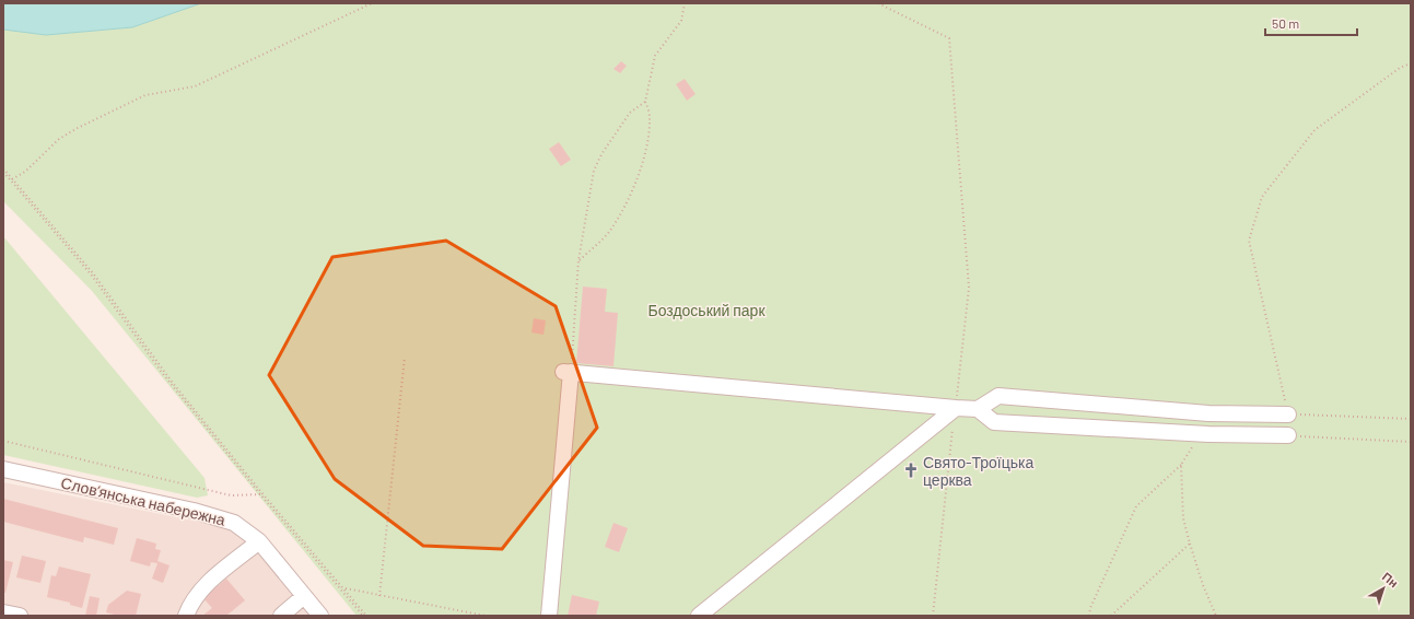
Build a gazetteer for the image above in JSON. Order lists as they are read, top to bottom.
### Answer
{
  "streets": {
    "street": ["Словʼянська набережна"]
  },
  "parks": ["Боздоський парк"],
  "places": {
    "church": ["Свято-Троїцька церква"]
  },
  "scale_bar": "50 m",
  "north": "top right"
}
